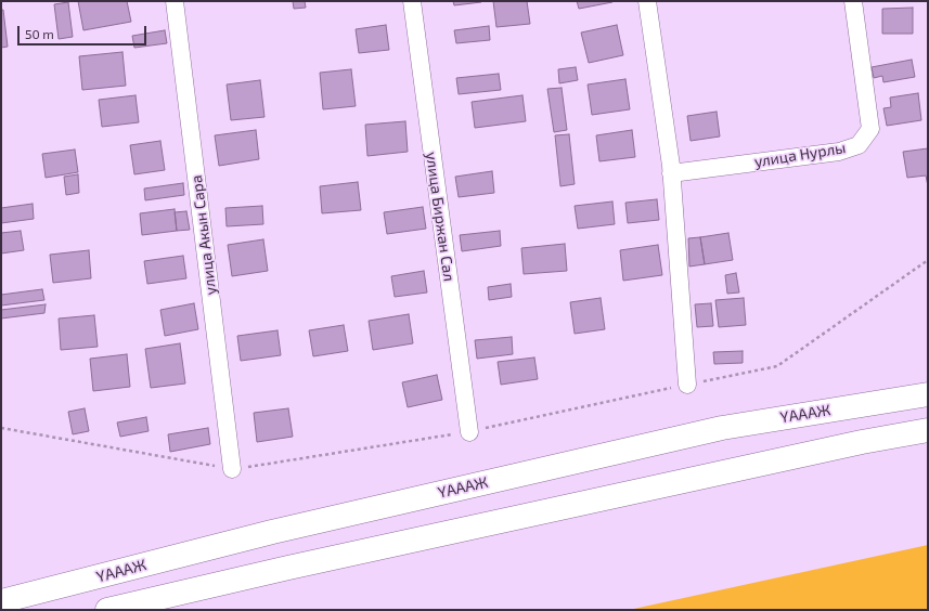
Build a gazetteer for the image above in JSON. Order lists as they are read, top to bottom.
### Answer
{
  "streets": {
    "highway": ["ҮАААЖ"],
    "street": ["улица Нурлы", "улица Биржан Сал", "улица Акын Сара"]
  },
  "scale_bar": "50 m"
}
